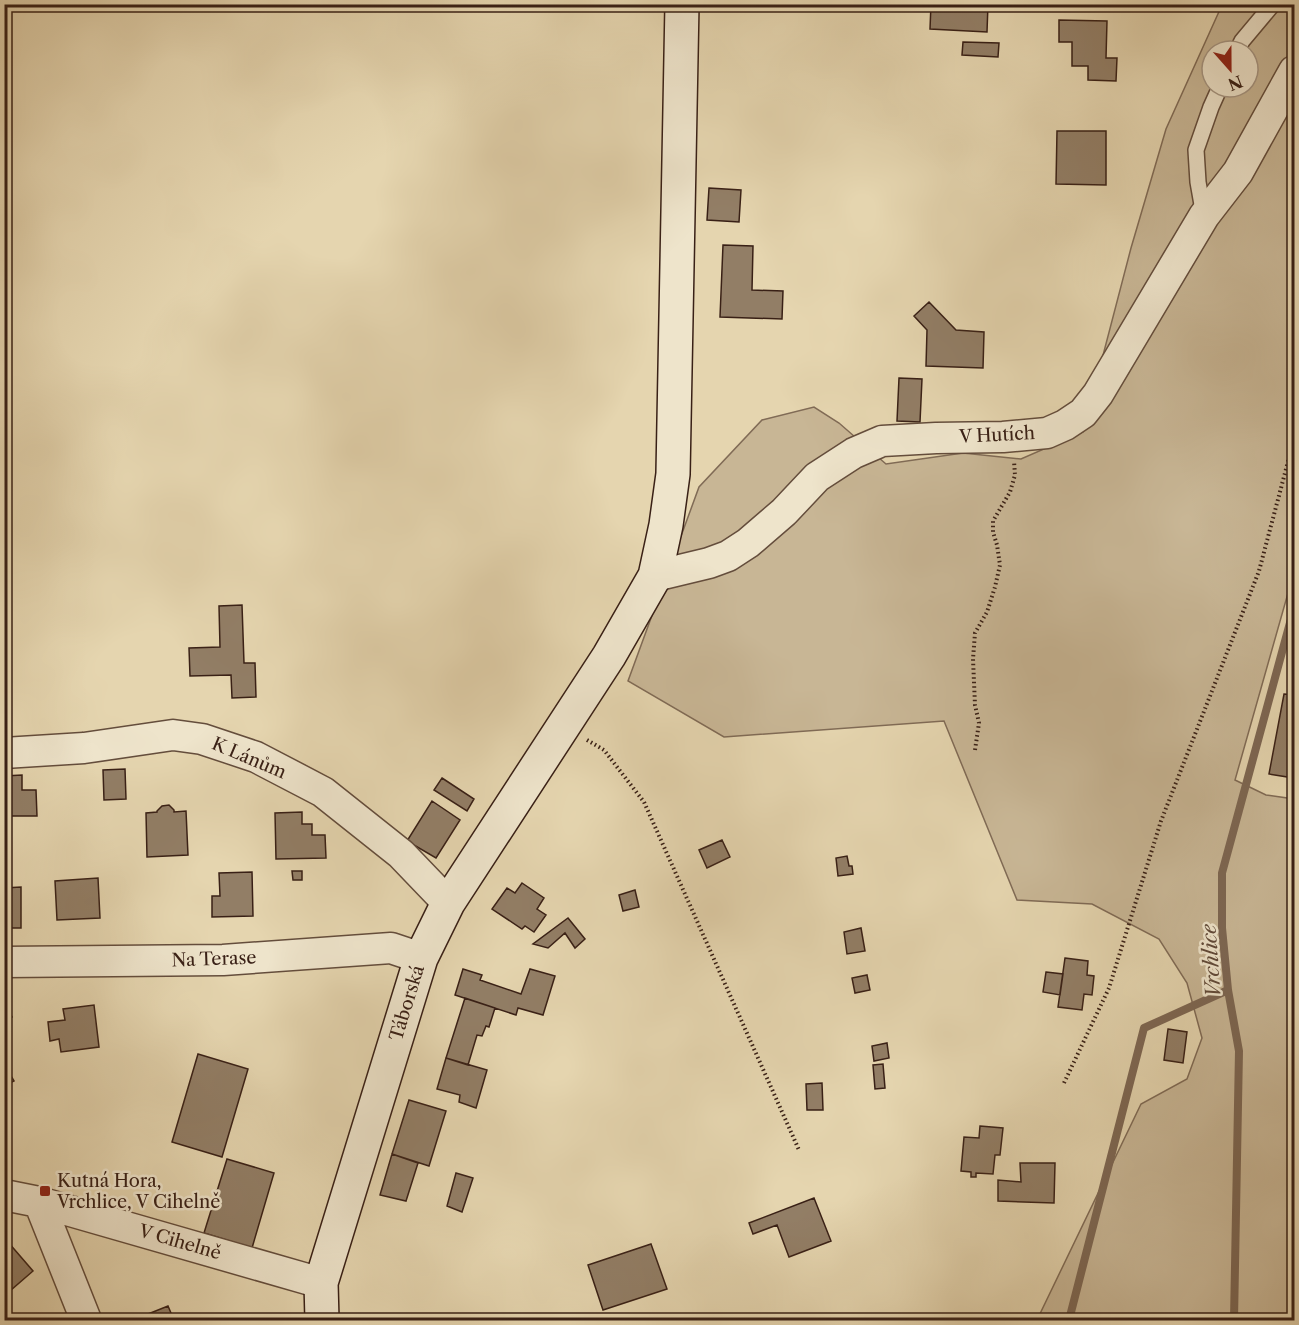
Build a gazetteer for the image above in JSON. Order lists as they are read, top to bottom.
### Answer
{
  "streets": {
    "street": [
      "V Hutích",
      "K Lánům",
      "Na Terase",
      "Táborská",
      "V Cihelně"
    ]
  },
  "crossings": [
    ["V Hutích", "Táborská"],
    ["K Lánům", "Táborská"],
    ["Na Terase", "Táborská"],
    ["Táborská", "V Cihelně"]
  ],
  "water": ["Vrchlice"],
  "places": {
    "transit": ["Kutná Hora, Vrchlice, V Cihelně"]
  },
  "north": "bottom"
}
